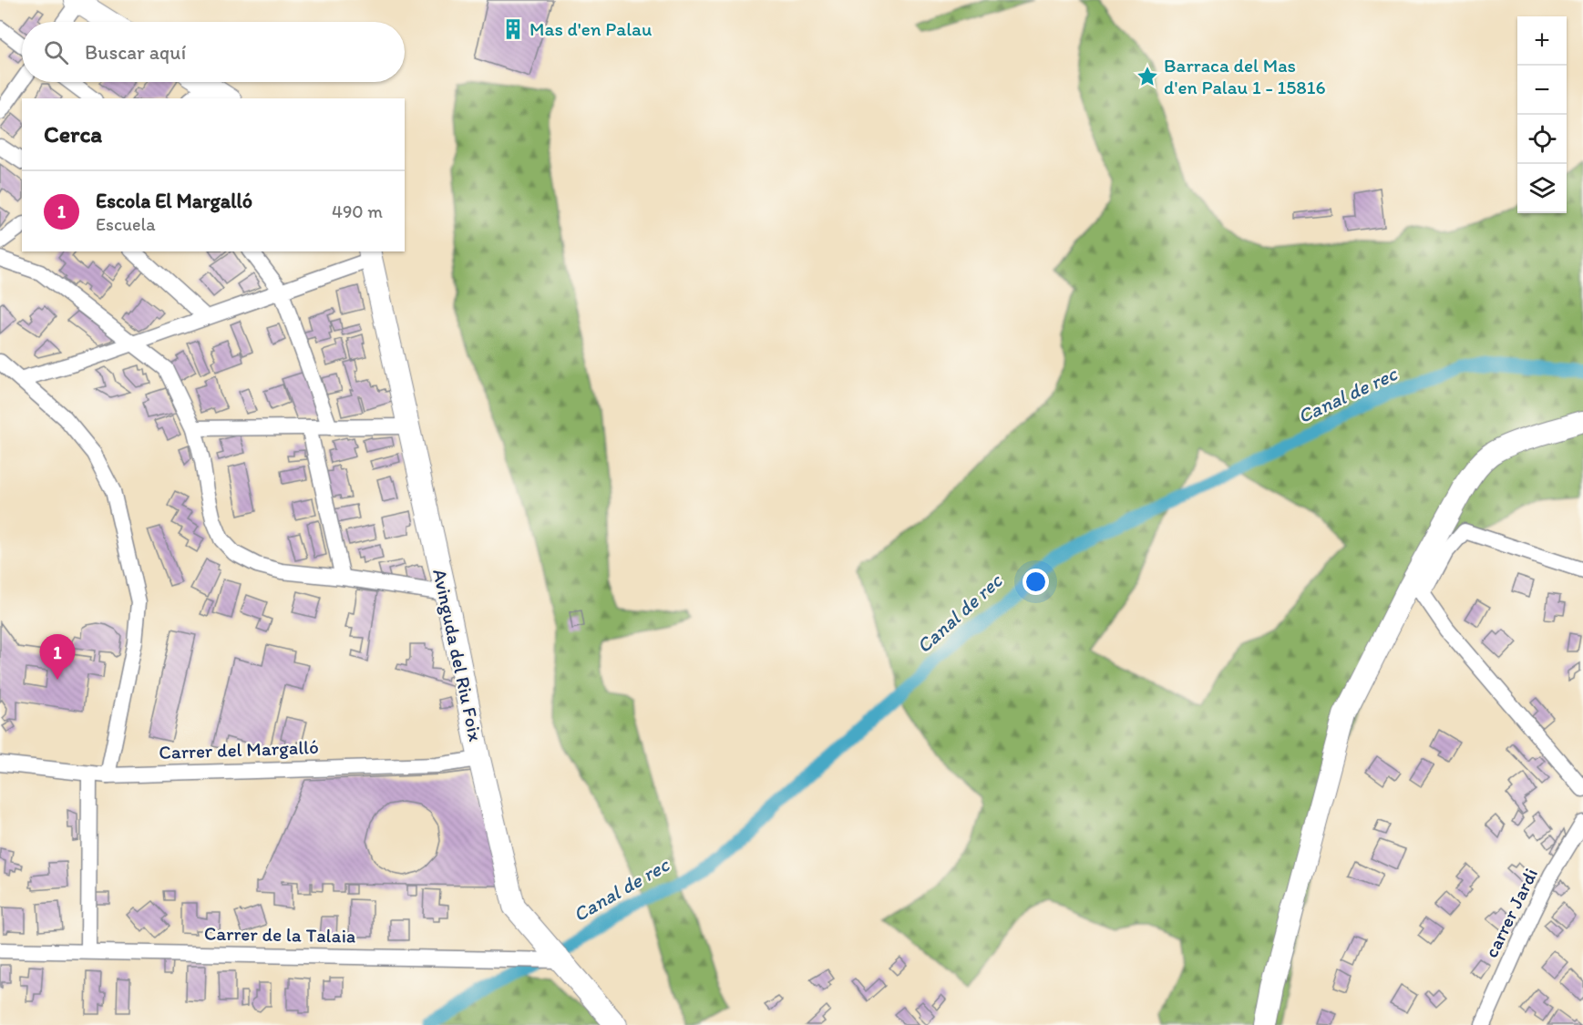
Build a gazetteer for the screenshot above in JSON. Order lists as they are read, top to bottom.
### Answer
{
  "streets": {
    "street": [
      "Avinguda del Riu Foix",
      "Carrer del Margalló",
      "carrer Jardi",
      "Carrer de la Talaia"
    ]
  },
  "crossings": [
    ["Avinguda del Riu Foix", "Carrer del Margalló"],
    ["Avinguda del Riu Foix", "Carrer de la Talaia"]
  ],
  "water": ["Canal de rec"],
  "places": {
    "building": ["Mas d'en Palau"],
    "place": ["Barraca del Mas d'en Palau 1 - 15816"]
  },
  "page": {
    "map_buttons": ["+", "−"],
    "search": "Buscar aquí",
    "heading": "Cerca",
    "list": [
      {
        "mark": "1",
        "name": "Escola El Margalló",
        "note": "Escuela",
        "value": "490 m"
      }
    ],
    "pins": "1"
  }
}
